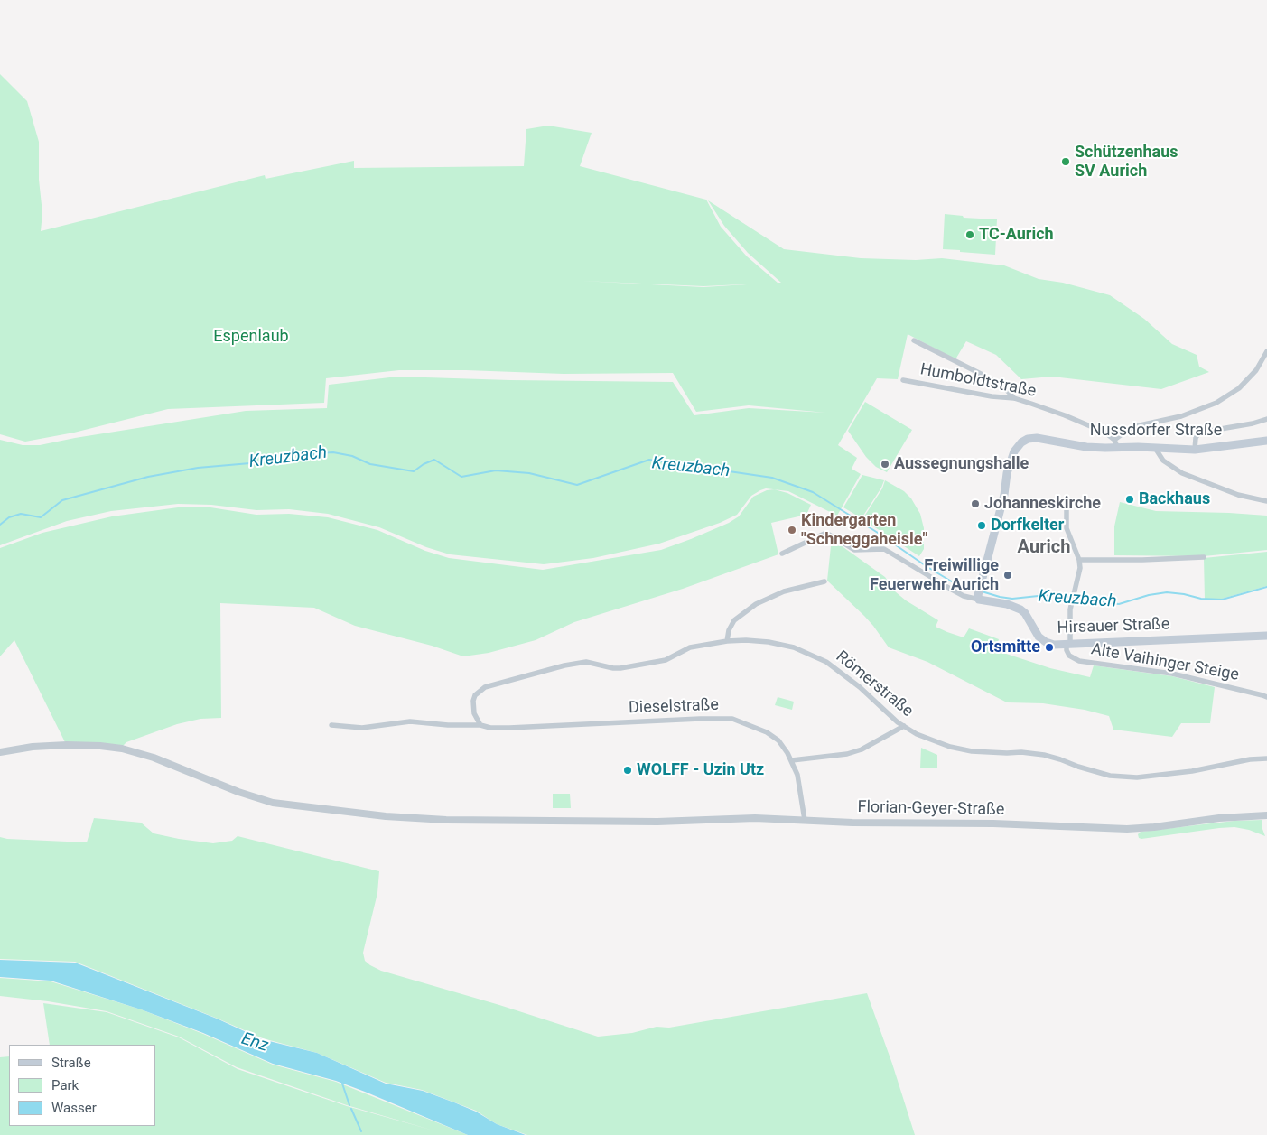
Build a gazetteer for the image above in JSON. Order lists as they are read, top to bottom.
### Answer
{
  "streets": {
    "main road": ["Nussdorfer Straße", "Hirsauer Straße"],
    "street": [
      "Humboldtstraße",
      "Alte Vaihinger Steige",
      "Römerstraße",
      "Dieselstraße",
      "Florian-Geyer-Straße"
    ]
  },
  "crossings": [
    ["Humboldtstraße", "Nussdorfer Straße"],
    ["Nussdorfer Straße", "Hirsauer Straße"],
    ["Hirsauer Straße", "Alte Vaihinger Steige"],
    ["Römerstraße", "Dieselstraße"],
    ["Dieselstraße", "Florian-Geyer-Straße"]
  ],
  "districts": ["Aurich"],
  "water": ["Kreuzbach", "Enz"],
  "parks": ["Espenlaub"],
  "places": [
    "Schützenhaus SV Aurich",
    "TC-Aurich",
    "Aussegnungshalle",
    "Backhaus",
    "Johanneskirche",
    "Dorfkelter",
    "Kindergarten \"Schneggaheisle\"",
    "Freiwillige Feuerwehr Aurich",
    "Ortsmitte",
    "WOLFF - Uzin Utz"
  ],
  "legend": ["Straße", "Park", "Wasser"]
}
